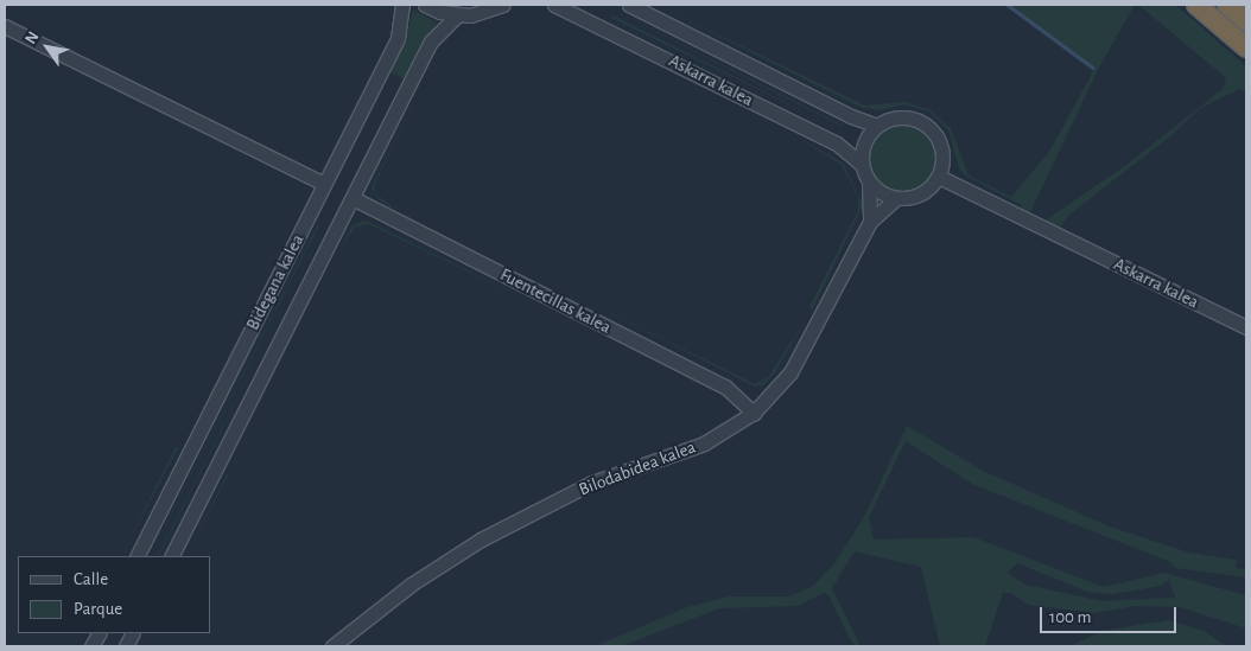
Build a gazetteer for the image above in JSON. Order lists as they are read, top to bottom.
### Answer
{
  "streets": {
    "street": [
      "Askarra kalea",
      "Bidegana kalea",
      "Fuentecillas kalea",
      "Bilodabidea kalea"
    ]
  },
  "crossings": [
    ["Askarra kalea", "Bilodabidea kalea"],
    ["Bidegana kalea", "Fuentecillas kalea"],
    ["Fuentecillas kalea", "Bilodabidea kalea"]
  ],
  "legend": ["Calle", "Parque"],
  "scale_bar": "100 m",
  "north": "top left"
}
